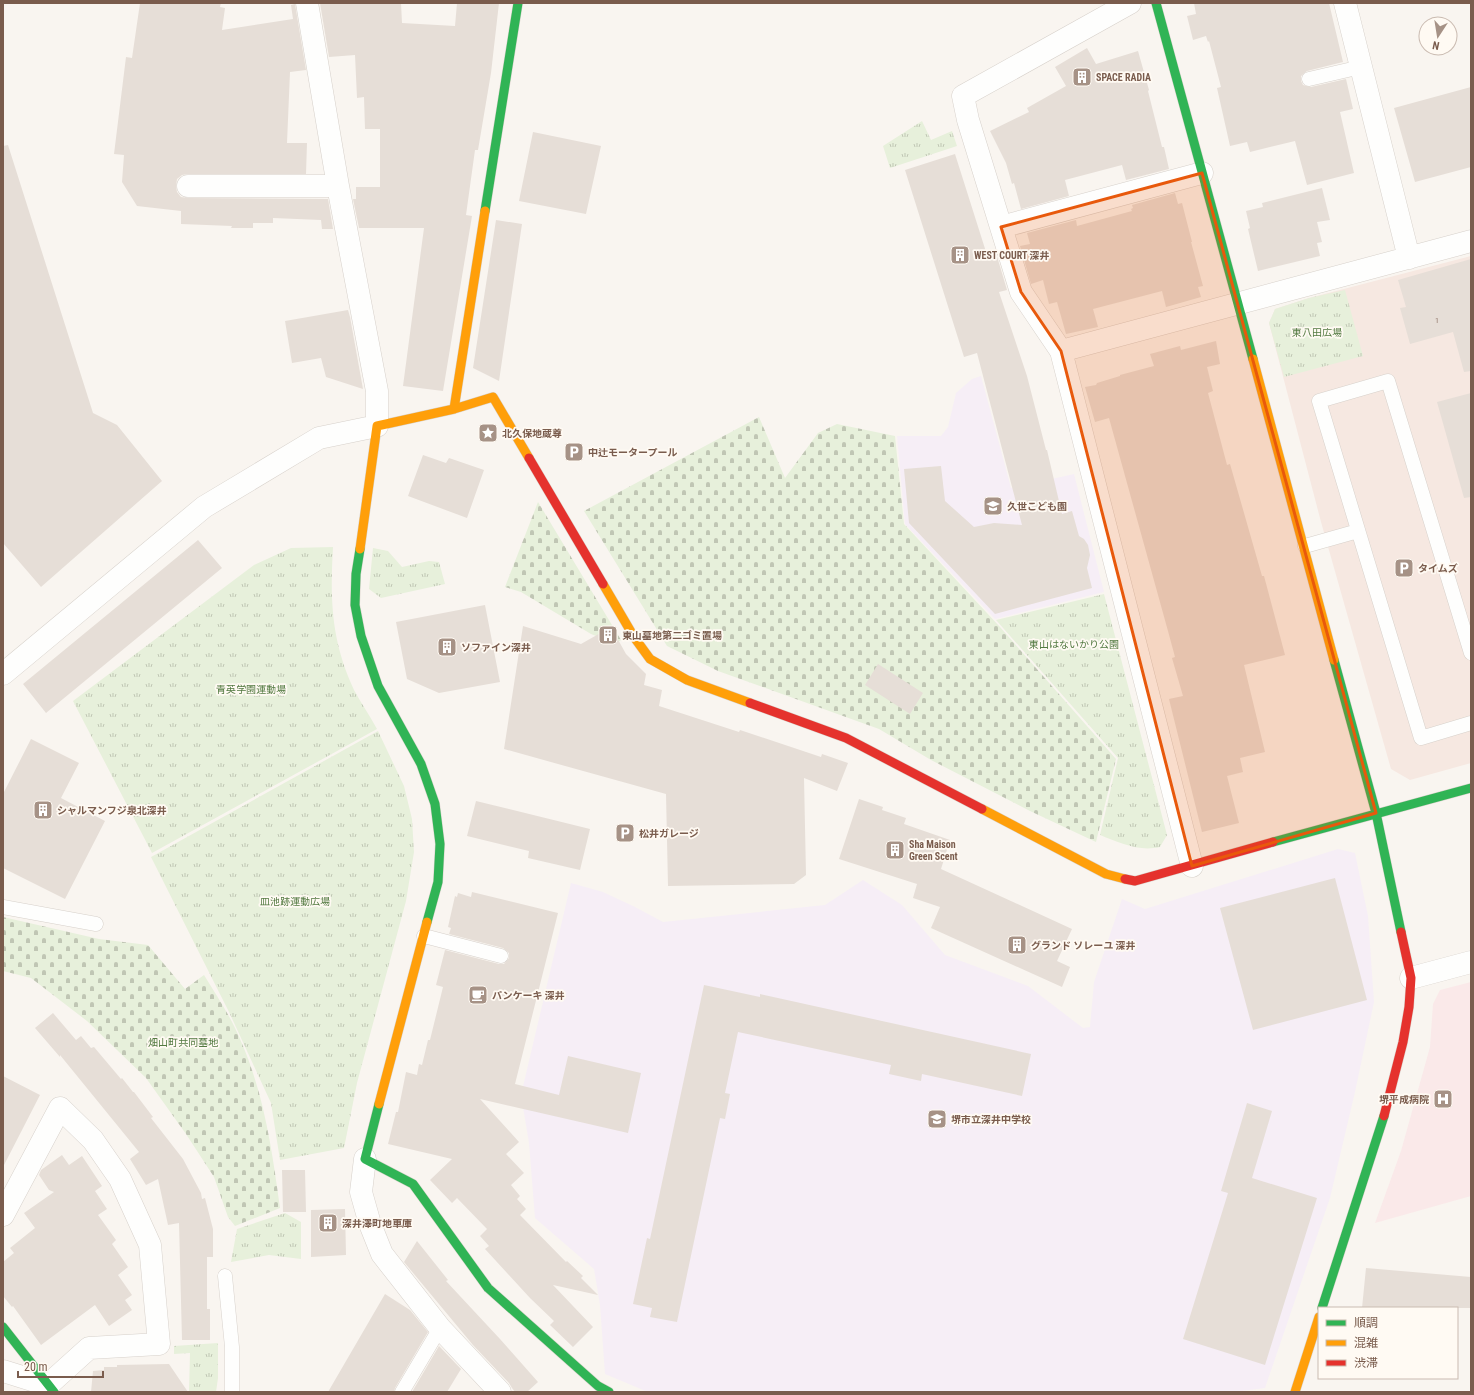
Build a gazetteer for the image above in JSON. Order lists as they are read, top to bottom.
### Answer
{
  "parks": [
    "東八田広場",
    "東山はないかり公園",
    "青英学園運動場",
    "皿池跡運動広場",
    "畑山町共同墓地"
  ],
  "places": {
    "building": [
      "SPACE RADIA",
      "WEST COURT 深井",
      "東山墓地第二ゴミ置場",
      "ソファイン深井",
      "シャルマンフジ泉北深井",
      "Sha Maison Green Scent",
      "グランド ソレーユ 深井",
      "深井澤町地車庫"
    ],
    "place": ["北久保地蔵尊"],
    "parking": ["中辻モータープール", "タイムズ", "松井ガレージ"],
    "school or university": ["久世こども園", "堺市立深井中学校"],
    "cafe": ["パンケーキ 深井"],
    "hospital": ["堺平成病院"]
  },
  "house_numbers": ["1"],
  "legend": ["順調", "混雑", "渋滞"],
  "scale_bar": "20 m",
  "north": "bottom"
}
